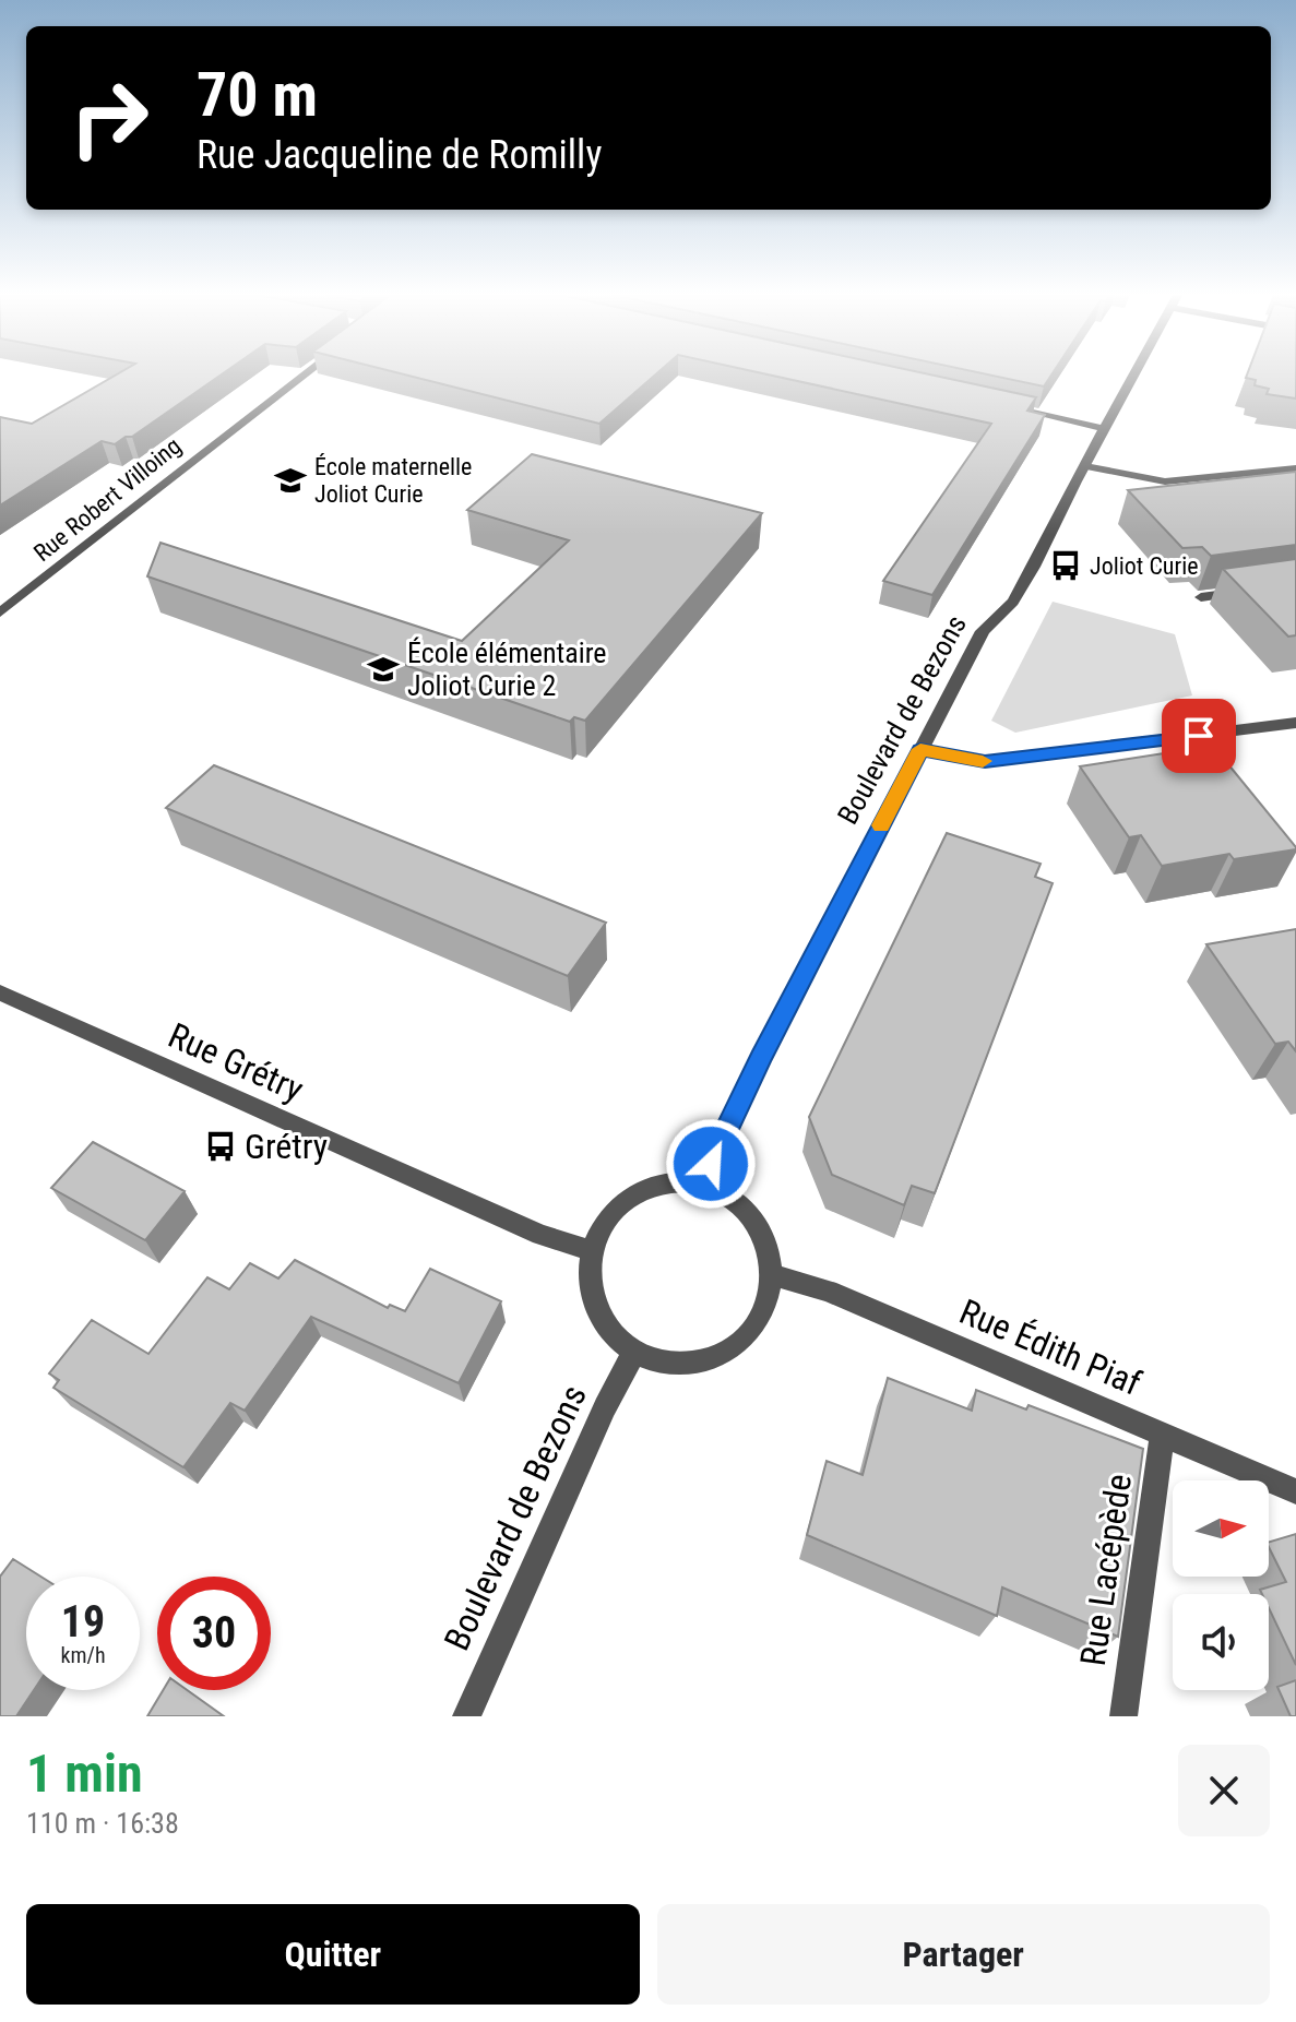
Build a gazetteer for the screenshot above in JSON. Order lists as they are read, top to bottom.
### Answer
{
  "streets": {
    "street": [
      "Rue Robert Villoing",
      "Boulevard de Bezons",
      "Rue Grétry",
      "Rue Édith Piaf",
      "Rue Lacépède"
    ]
  },
  "crossings": [
    ["Boulevard de Bezons", "Rue Grétry"],
    ["Boulevard de Bezons", "Rue Édith Piaf"],
    ["Rue Grétry", "Rue Édith Piaf"],
    ["Rue Édith Piaf", "Rue Lacépède"]
  ],
  "places": {
    "school or university": ["École maternelle Joliot Curie", "École élémentaire Joliot Curie 2"],
    "bus stop": ["Joliot Curie", "Grétry"]
  },
  "north": "right",
  "page": {
    "turn": ["70 m", "Rue Jacqueline de Romilly"],
    "speed": "19 km/h",
    "limit": "30",
    "heading": ["1 min", "110 m · 16:38"],
    "buttons": ["Quitter", "Partager"]
  }
}
